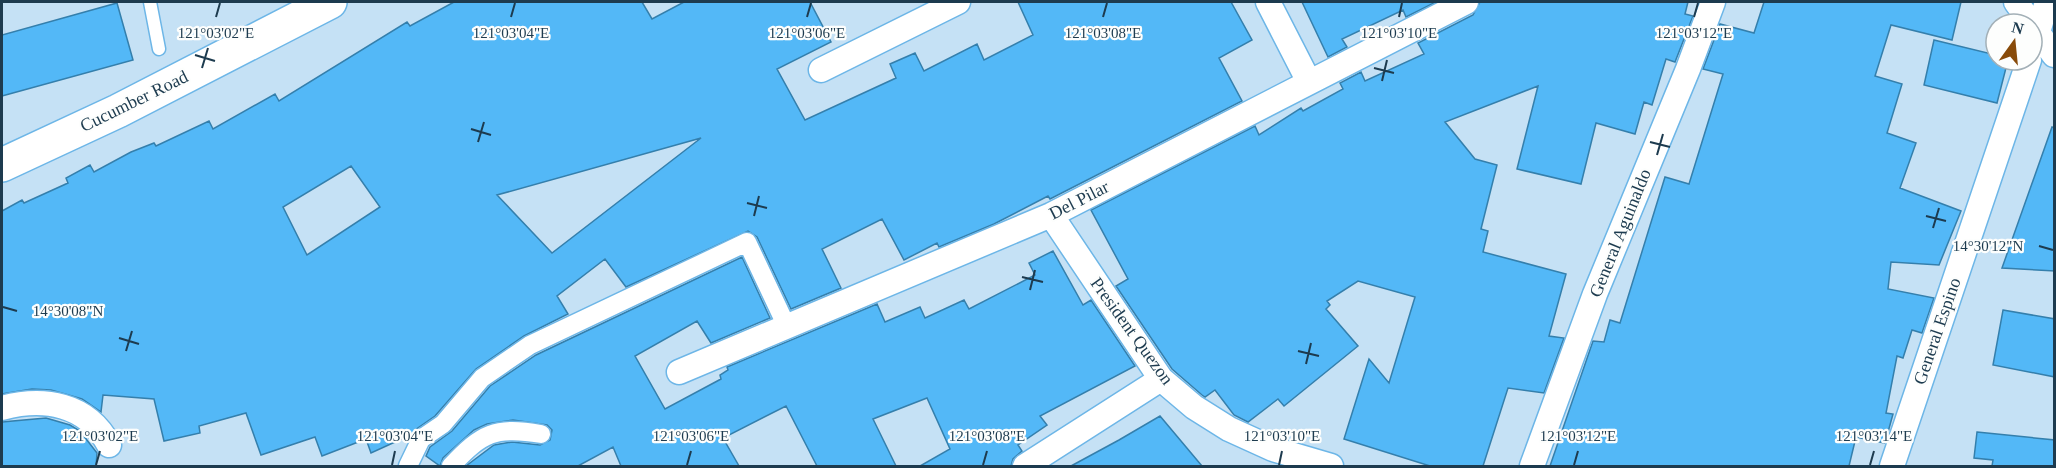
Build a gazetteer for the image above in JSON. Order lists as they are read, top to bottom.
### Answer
{
  "streets": {
    "main road": ["Cucumber Road"],
    "street": [
      "Del Pilar",
      "General Aguinaldo",
      "President Quezon",
      "General Espino"
    ]
  },
  "crossings": [
    ["Del Pilar", "President Quezon"]
  ],
  "north": "top",
  "coordinates": [
    "121°03'02\"E",
    "121°03'04\"E",
    "121°03'06\"E",
    "121°03'08\"E",
    "121°03'10\"E",
    "121°03'12\"E",
    "14°30'12\"N",
    "14°30'08\"N",
    "121°03'14\"E"
  ]
}
